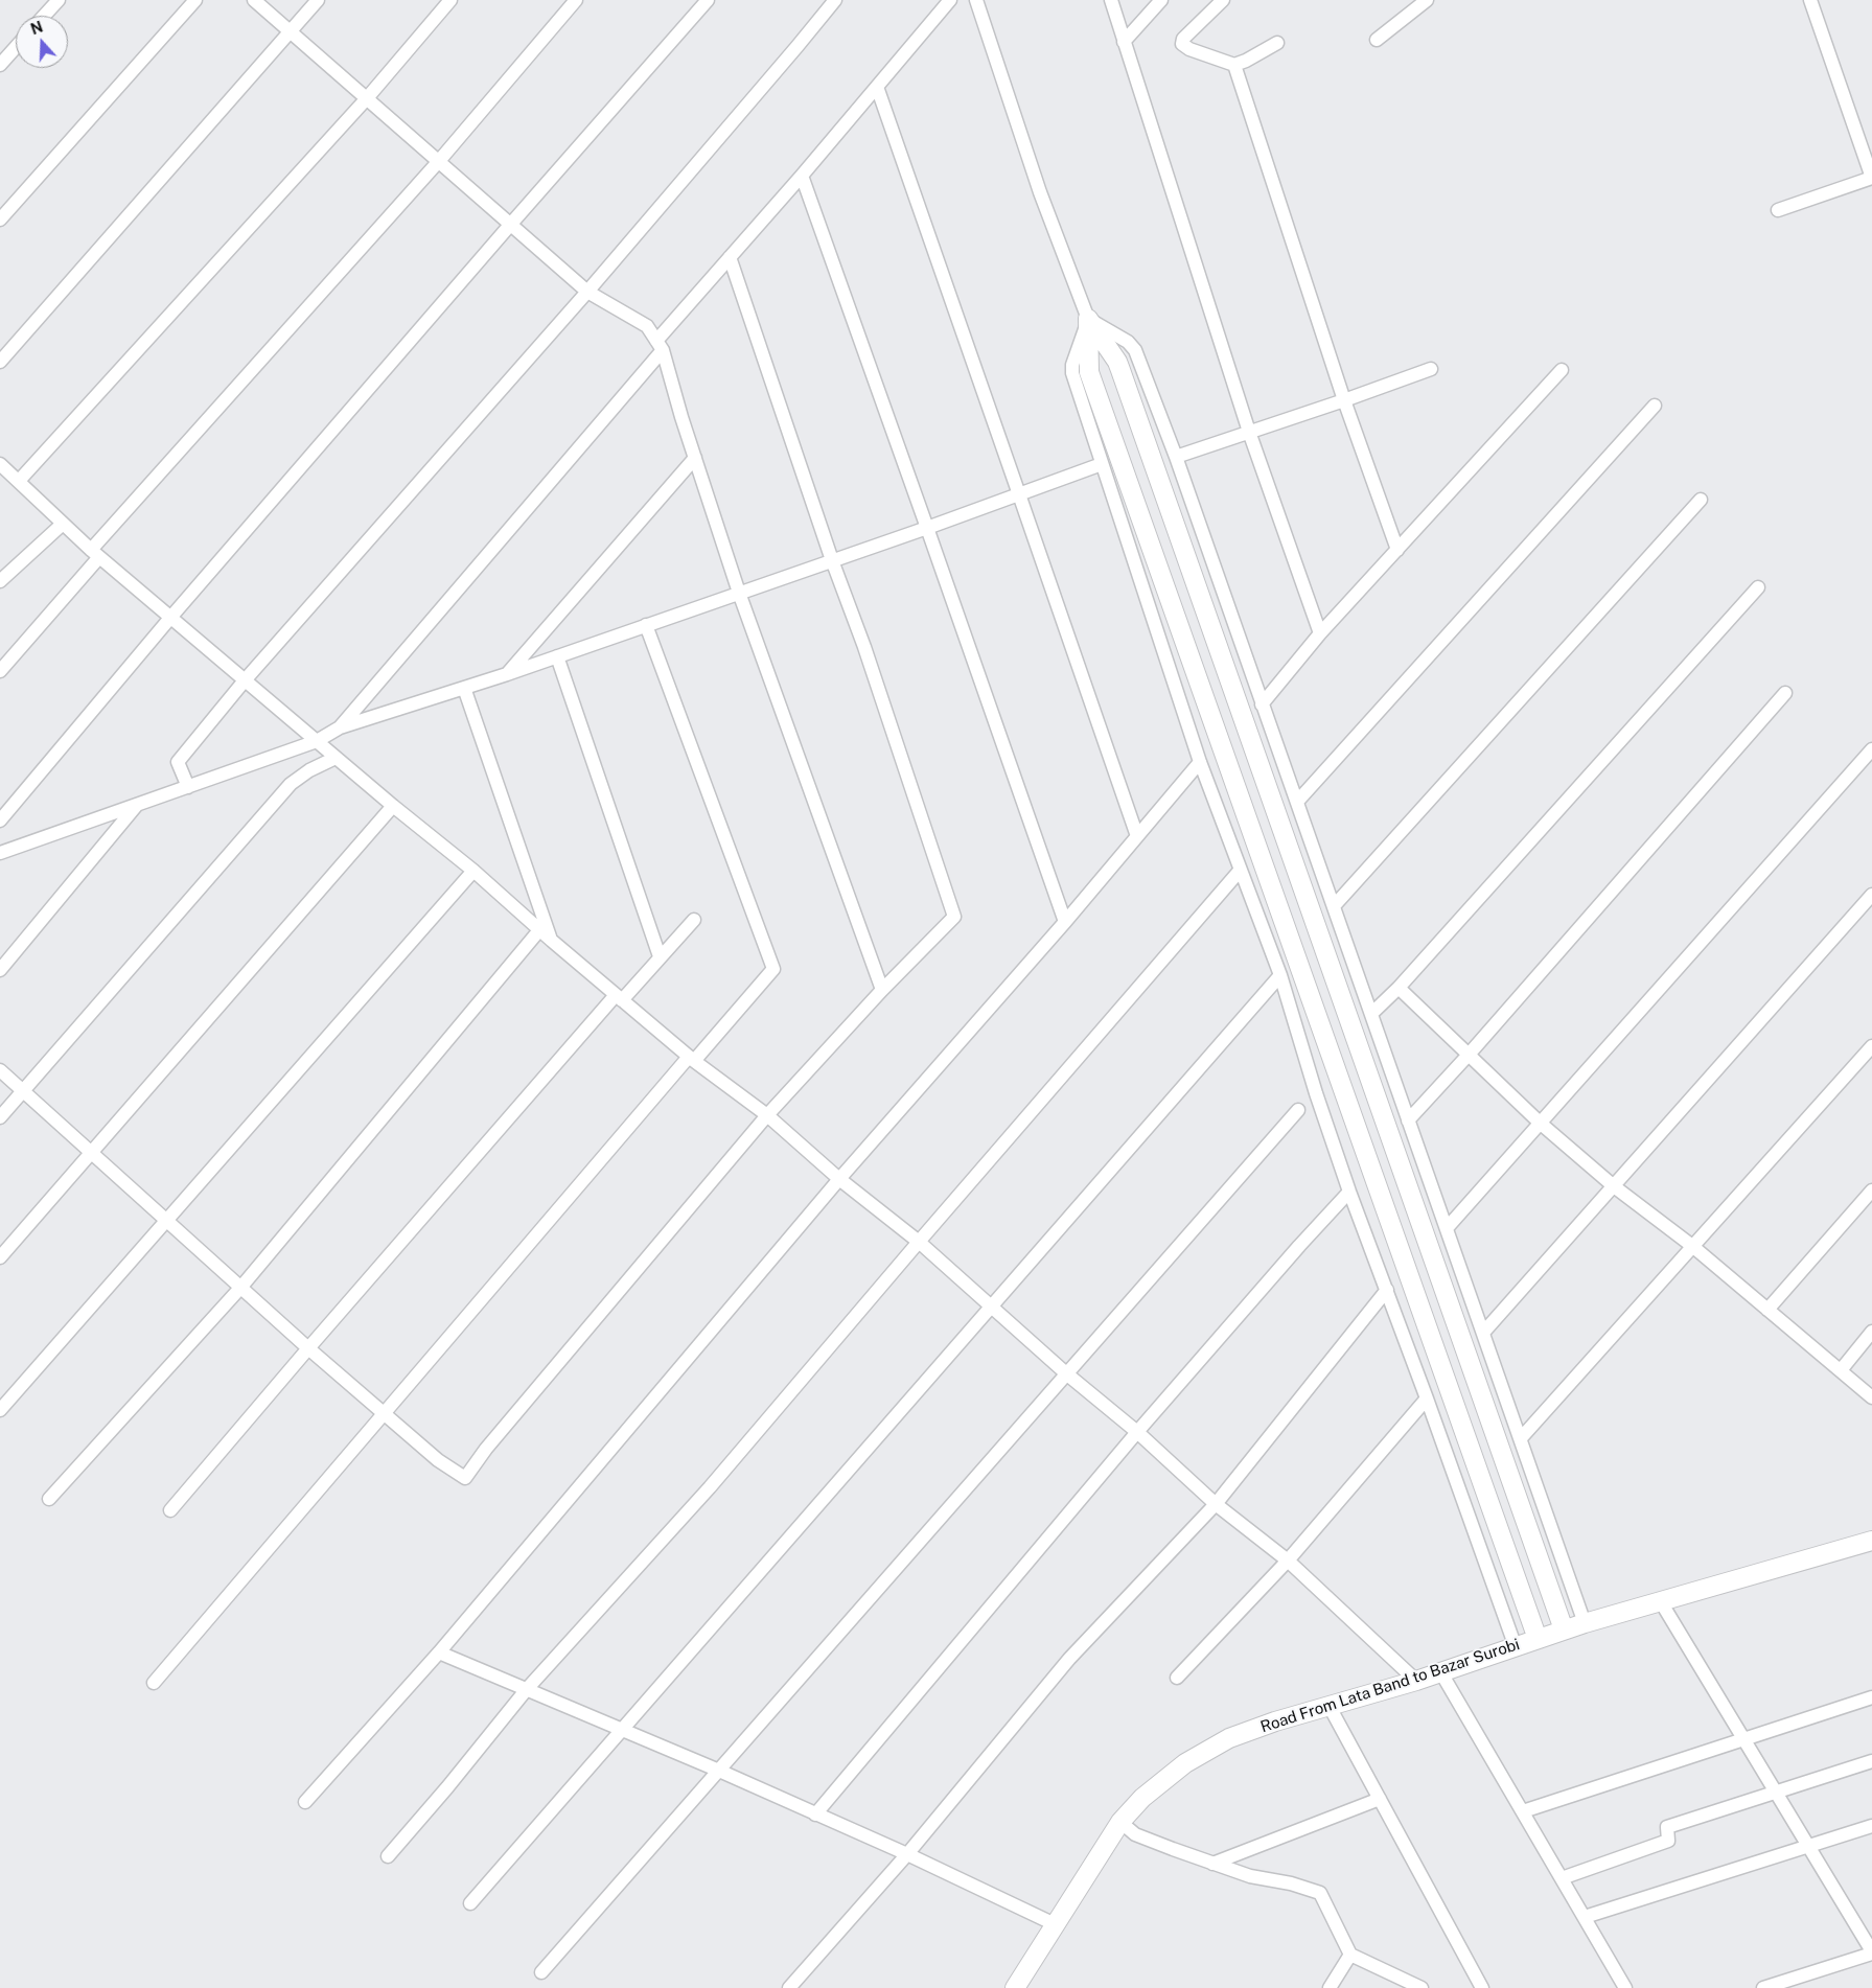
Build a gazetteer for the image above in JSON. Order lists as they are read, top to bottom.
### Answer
{
  "streets": {
    "street": ["Road From Lata Band to Bazar Surobi"]
  },
  "north": "top"
}
